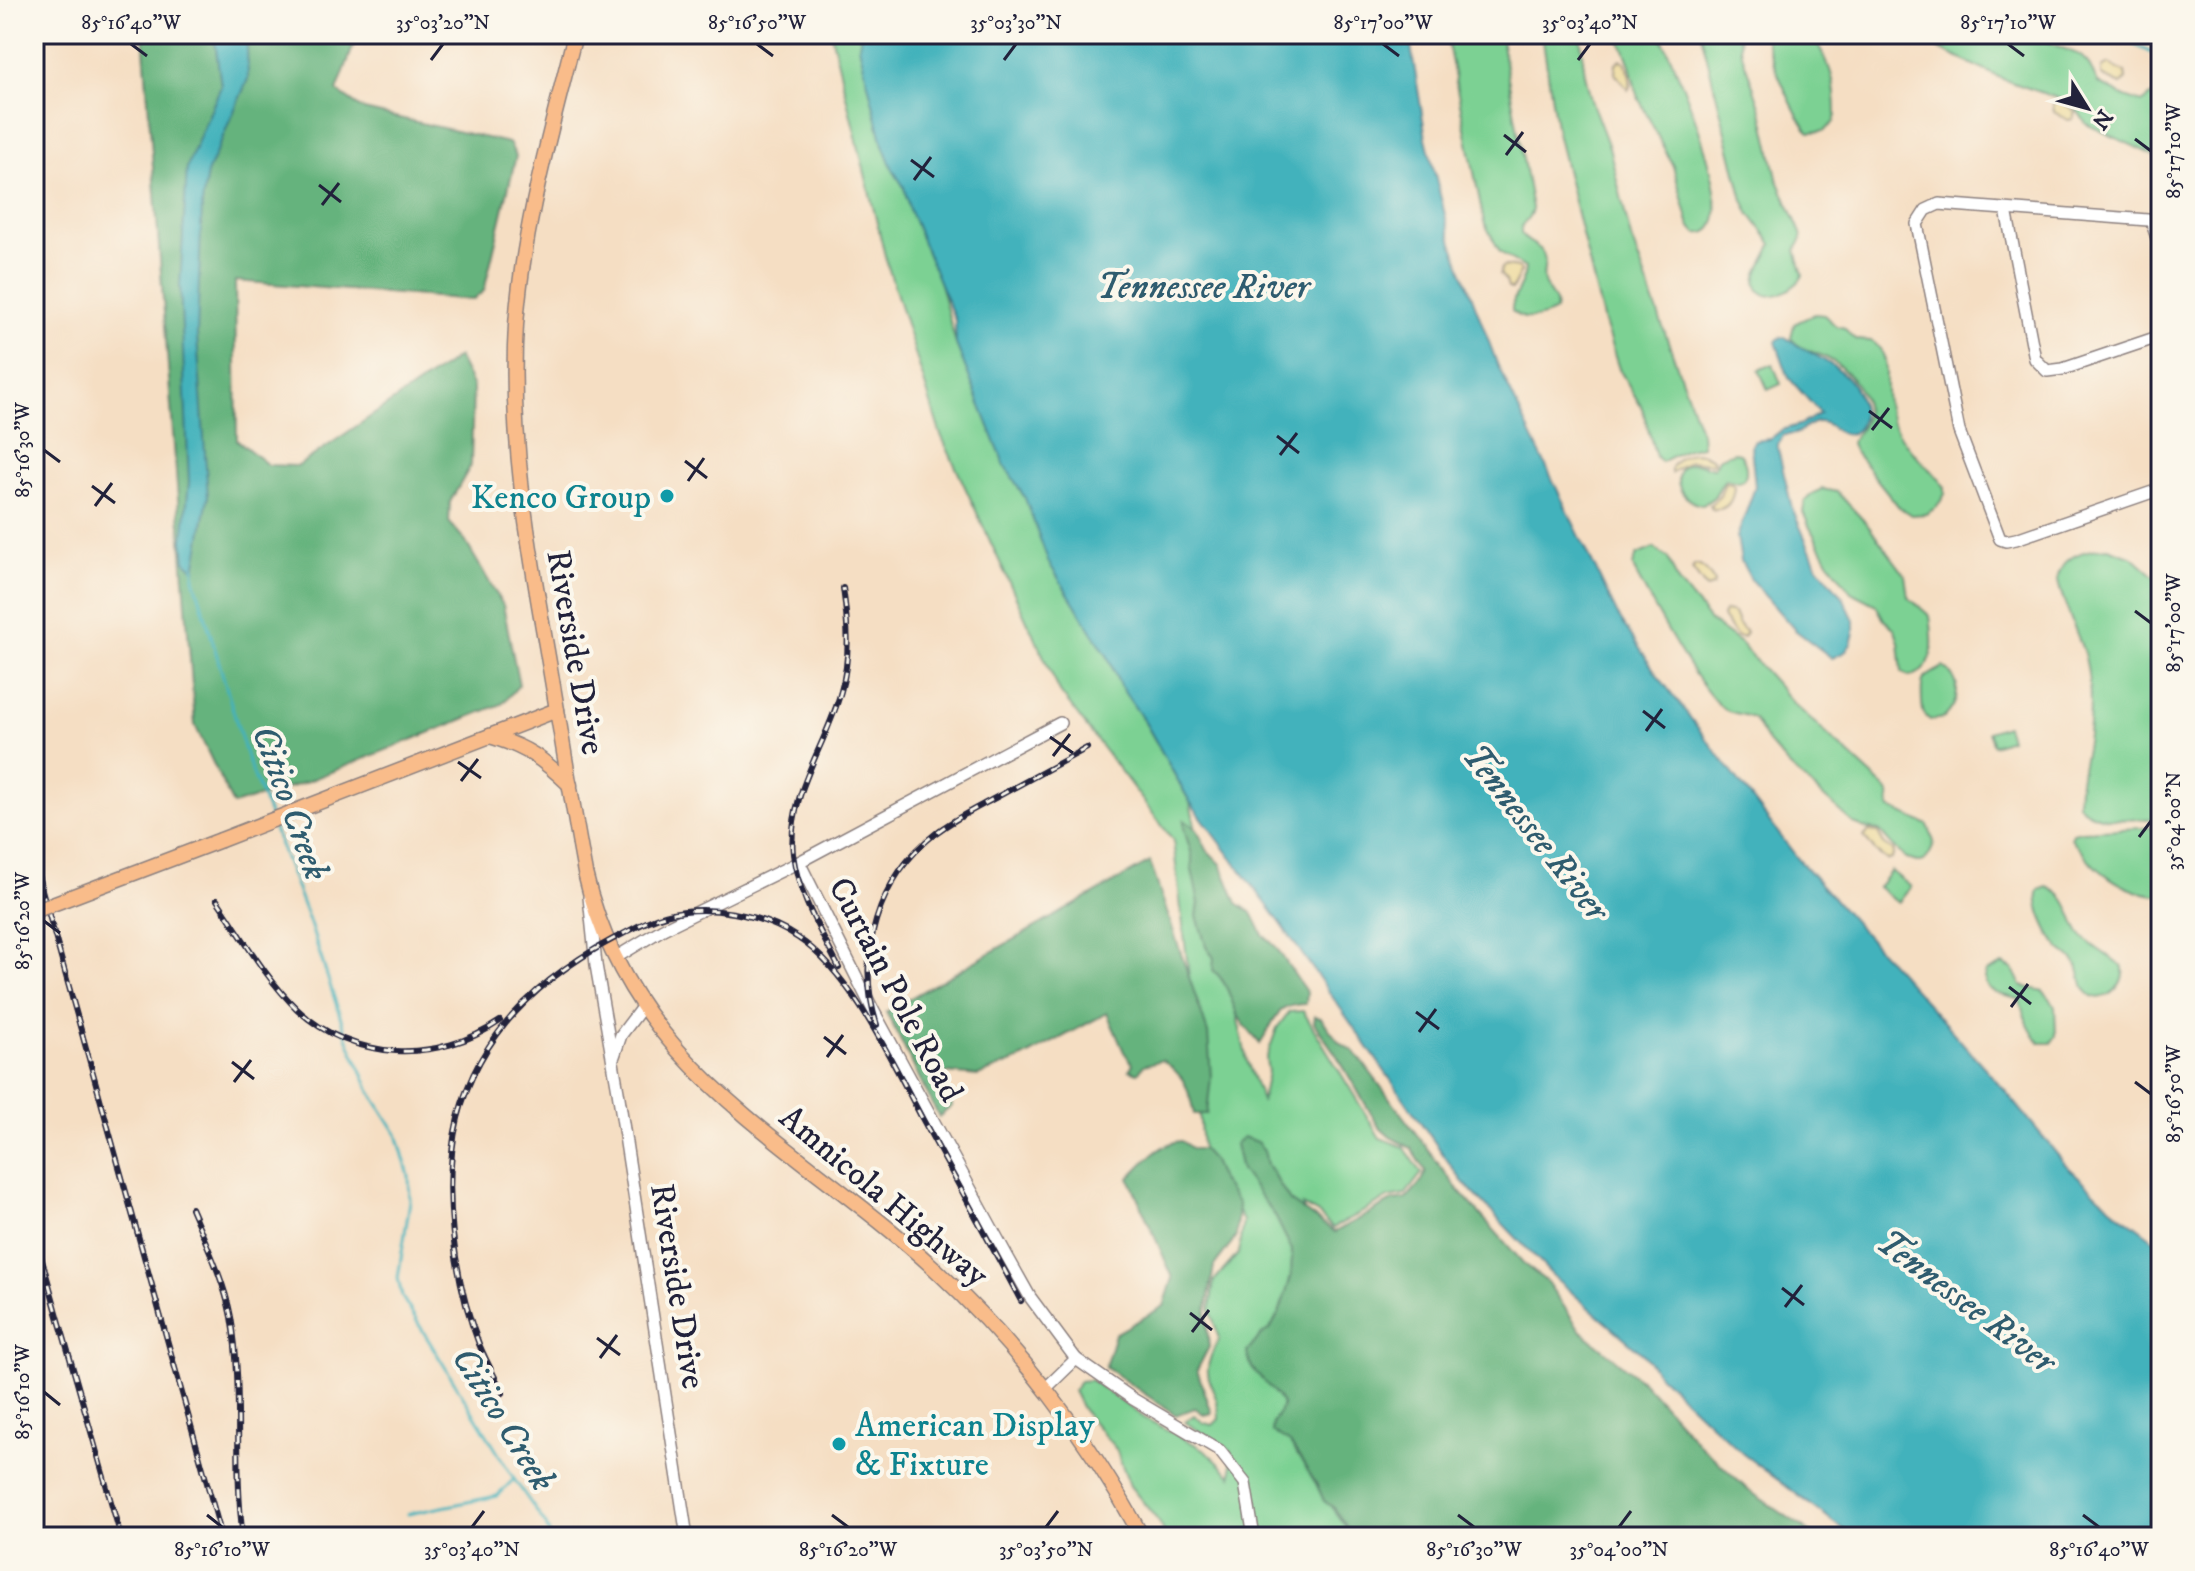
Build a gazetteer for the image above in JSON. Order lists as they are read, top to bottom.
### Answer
{
  "streets": {
    "main road": ["Riverside Drive", "Amnicola Highway"],
    "street": ["Curtain Pole Road"]
  },
  "crossings": [
    ["Riverside Drive", "Amnicola Highway"]
  ],
  "water": ["Tennessee River", "Citico Creek"],
  "places": ["Kenco Group", "American Display & Fixture"],
  "north": "bottom right",
  "coordinates": [
    "85°16'40\"W",
    "35°03'20\"N",
    "85°16'50\"W",
    "35°03'30\"N",
    "85°17'00\"W",
    "35°03'40\"N",
    "85°17'10\"W",
    "85°16'30\"W",
    "35°04'00\"N",
    "85°16'20\"W",
    "85°16'10\"W",
    "35°03'50\"N"
  ]
}
